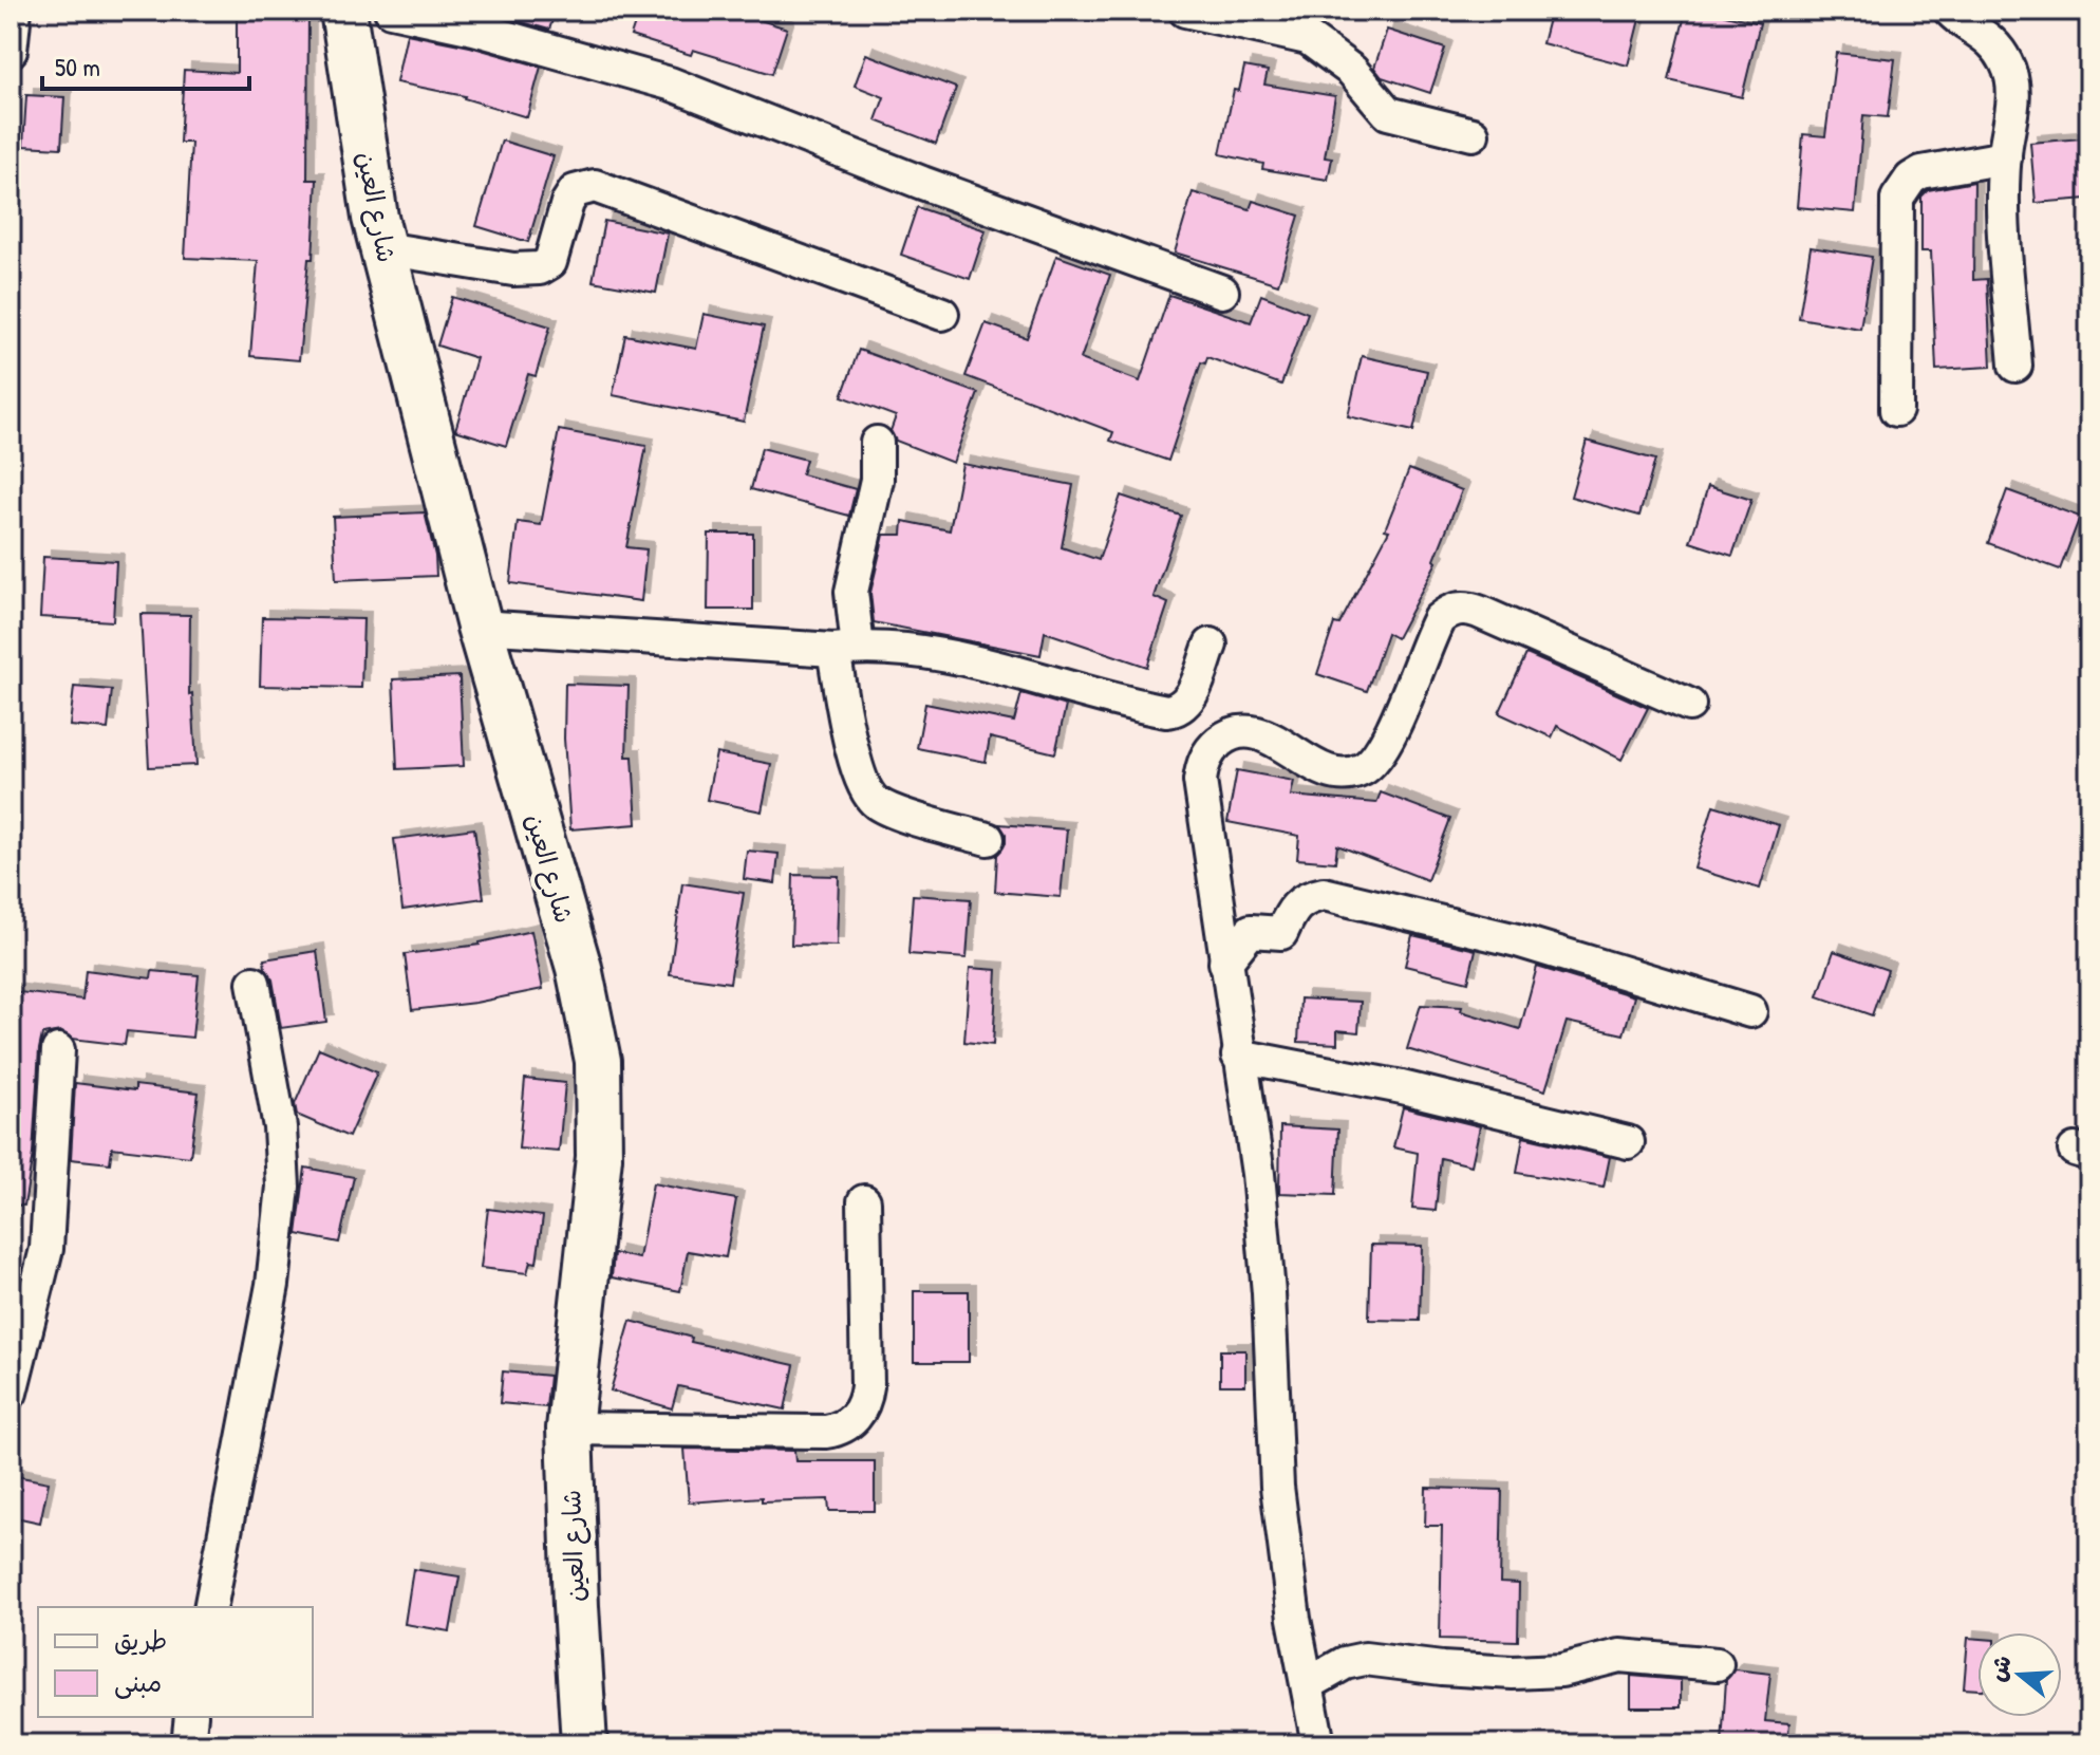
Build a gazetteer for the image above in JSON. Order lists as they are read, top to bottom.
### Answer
{
  "streets": {
    "street": ["شارع العين"]
  },
  "legend": ["طريق", "مبنى"],
  "scale_bar": "50 m",
  "north": "left"
}
